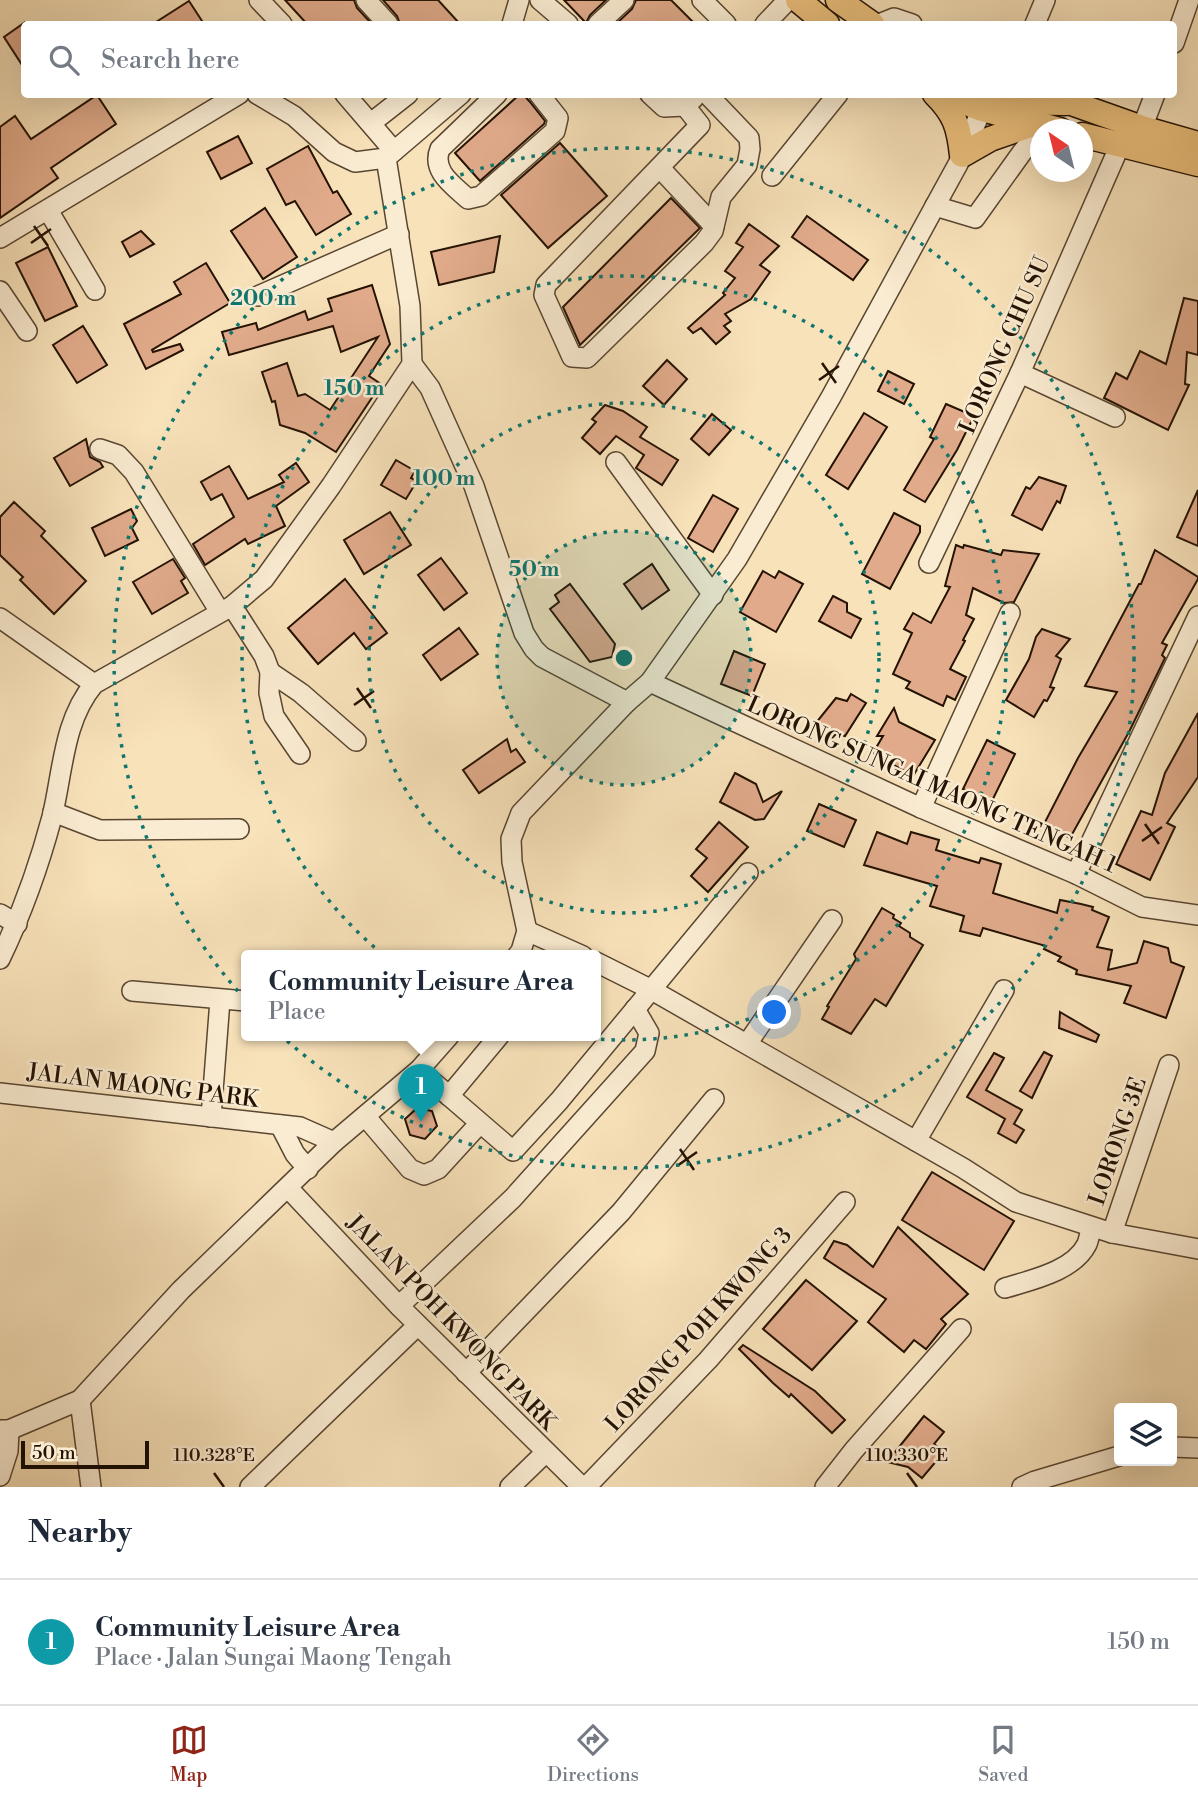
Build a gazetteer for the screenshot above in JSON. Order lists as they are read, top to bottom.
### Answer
{
  "streets": {
    "street": [
      "LORONG CHU SU",
      "LORONG SUNGAI MAONG TENGAH 1",
      "JALAN MAONG PARK",
      "LORONG 3E",
      "JALAN POH KWONG PARK",
      "LORONG POH KWONG 3"
    ]
  },
  "crossings": [
    ["JALAN POH KWONG PARK", "LORONG POH KWONG 3"]
  ],
  "scale_bar": "50 m",
  "north": "top left",
  "page": {
    "search": "Search here",
    "popup": ["Community Leisure Area", "Place"],
    "pins": "1",
    "scale": "50 m",
    "heading": "Nearby",
    "list": [
      {
        "mark": "1",
        "name": "Community Leisure Area",
        "note": "Place · Jalan Sungai Maong Tengah",
        "value": "150 m"
      }
    ],
    "nav": ["Map", "Directions", "Saved"]
  },
  "coordinates": ["110.328°E", "110.330°E"],
  "rings": [
    "200 m",
    "150 m",
    "100 m",
    "50 m"
  ]
}
